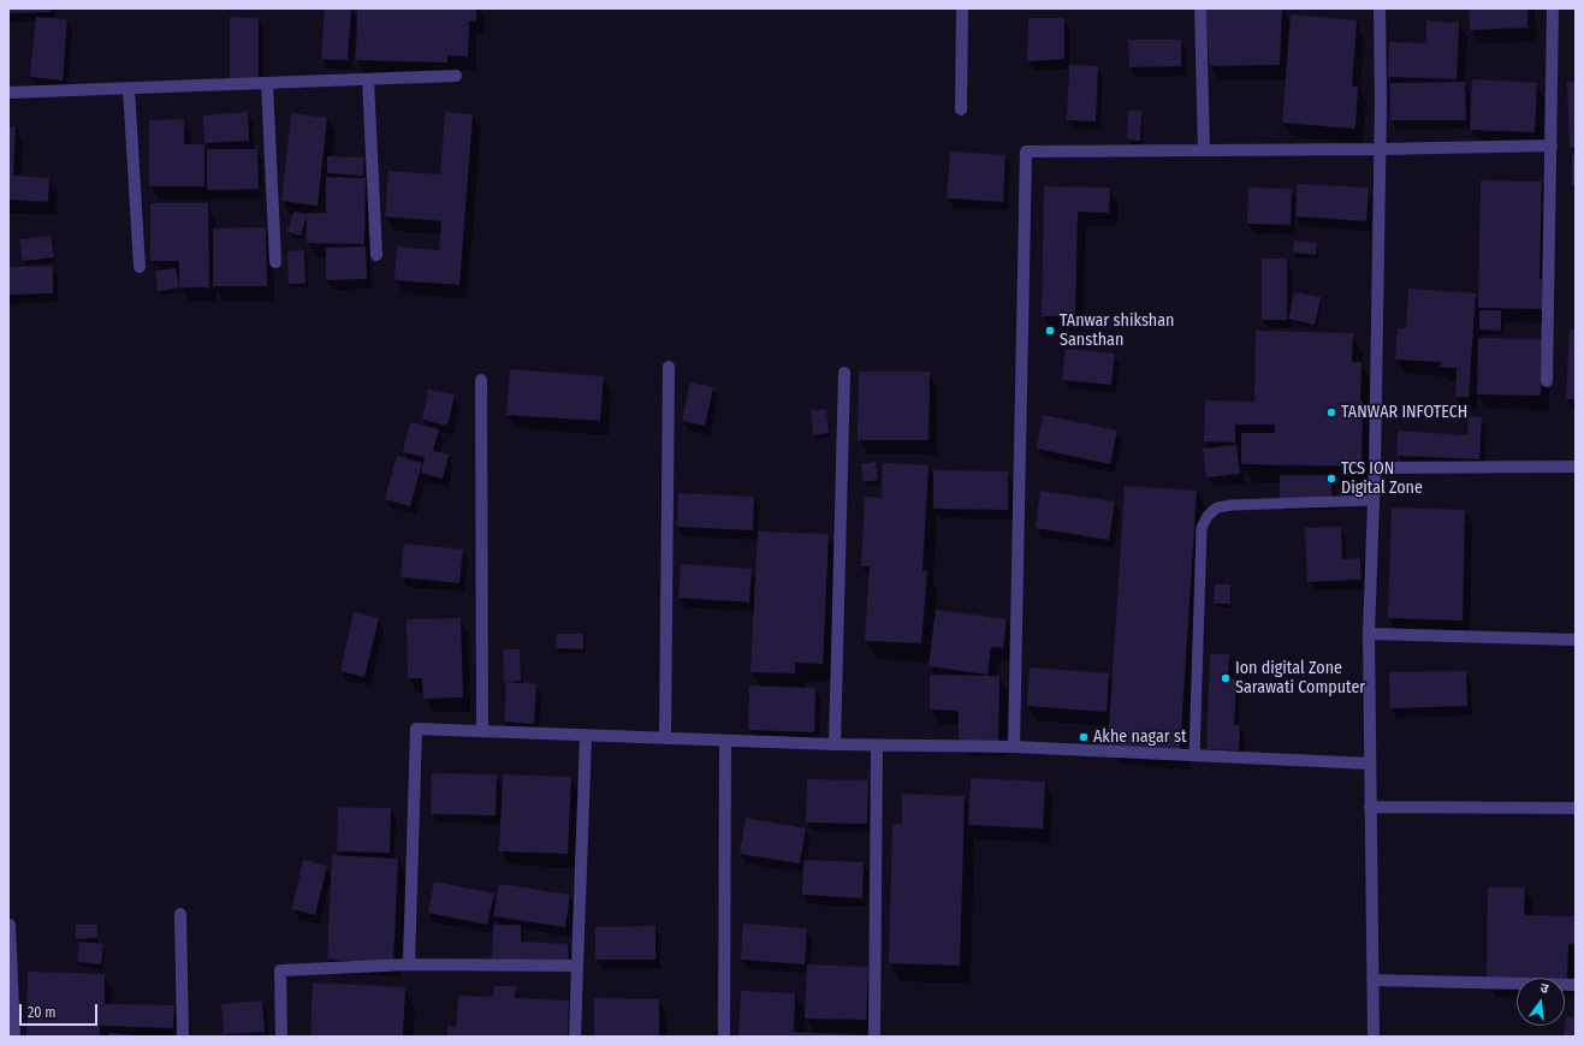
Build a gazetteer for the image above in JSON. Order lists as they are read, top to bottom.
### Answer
{
  "places": [
    "TAnwar shikshan Sansthan",
    "TANWAR INFOTECH",
    "TCS ION Digital Zone",
    "Ion digital Zone Sarawati Computer",
    "Akhe nagar st"
  ],
  "scale_bar": "20 m",
  "north": "top"
}
